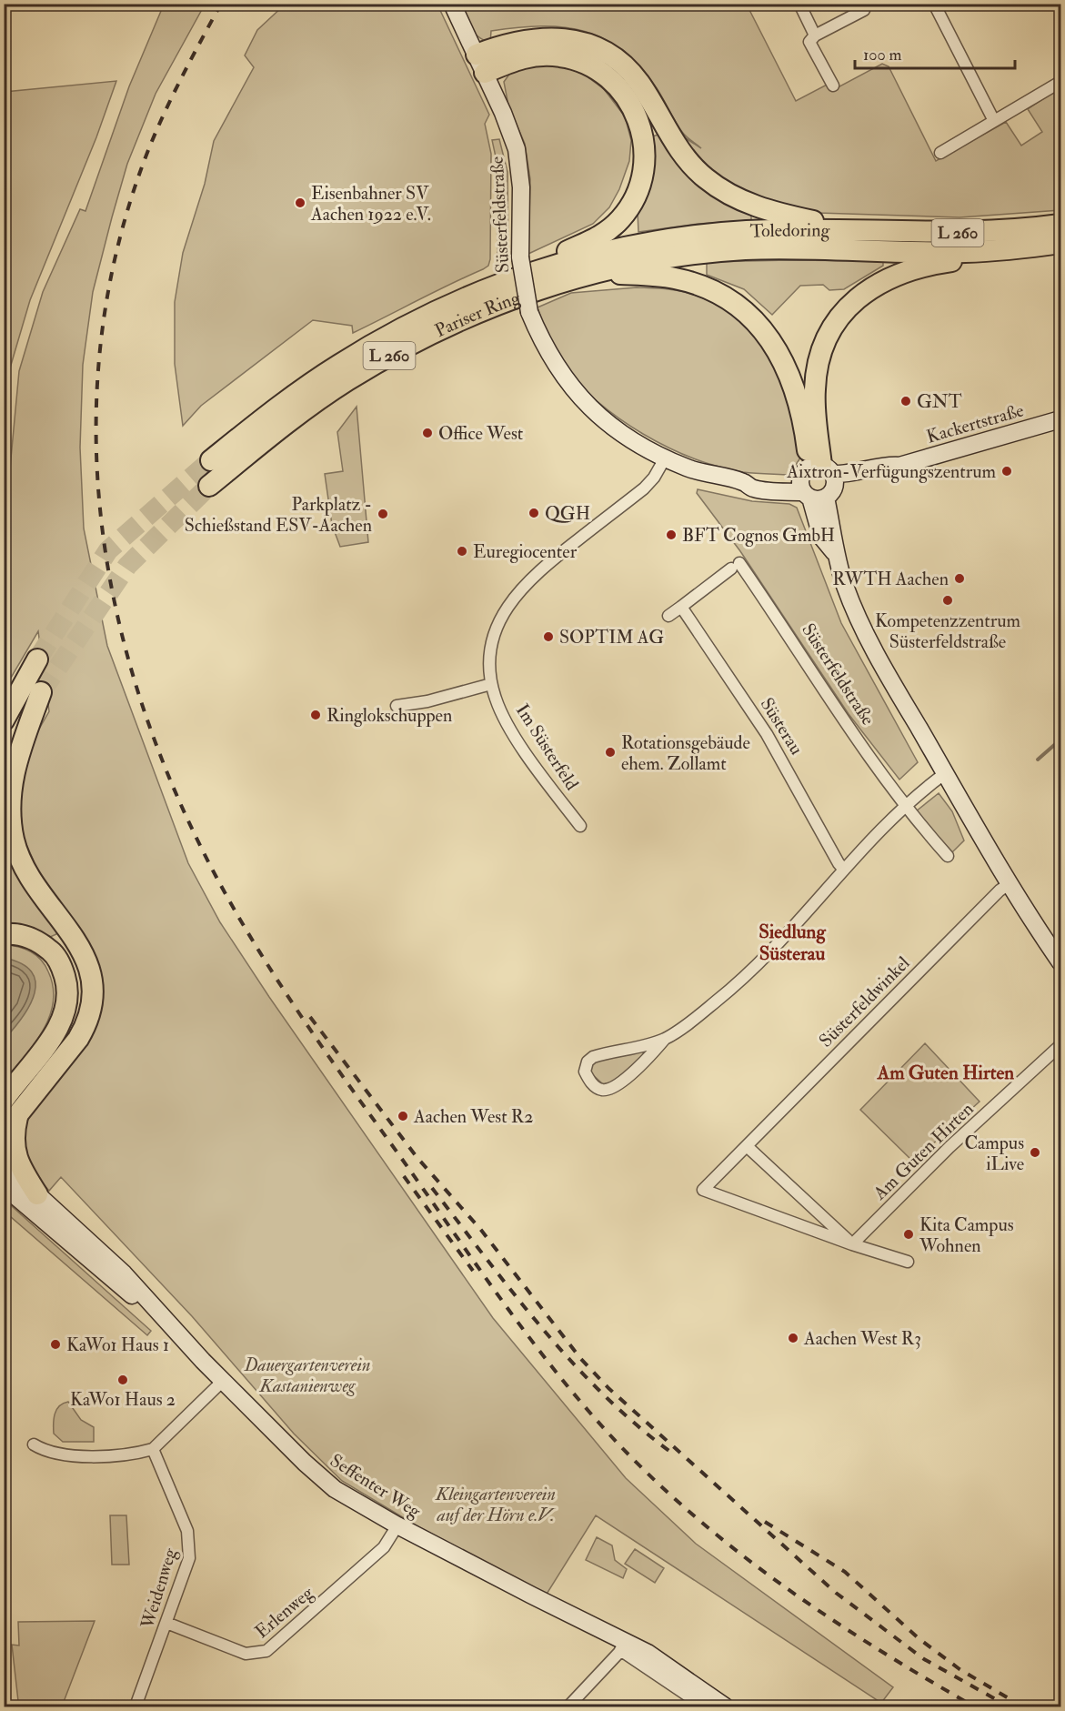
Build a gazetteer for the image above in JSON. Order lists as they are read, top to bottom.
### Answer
{
  "streets": {
    "highway": ["Toledoring", "L 260", "Pariser Ring"],
    "street": [
      "Süsterfeldstraße",
      "Kackertstraße",
      "Süsterau",
      "Im Süsterfeld",
      "Süsterfeldwinkel",
      "Am Guten Hirten",
      "Seffenter Weg",
      "Weidenweg",
      "Erlenweg"
    ]
  },
  "crossings": [
    ["Süsterfeldstraße", "Toledoring"],
    ["Süsterfeldstraße", "Pariser Ring"],
    ["Süsterfeldstraße", "Kackertstraße"],
    ["Süsterfeldstraße", "Süsterau"],
    ["Süsterfeldstraße", "Im Süsterfeld"],
    ["Toledoring", "Pariser Ring"],
    ["Süsterfeldwinkel", "Am Guten Hirten"],
    ["Seffenter Weg", "Erlenweg"],
    ["Weidenweg", "Erlenweg"]
  ],
  "districts": ["Siedlung Süsterau", "Am Guten Hirten"],
  "parks": ["Dauergartenverein Kastanienweg", "Kleingartenverein auf der Hörn e.V."],
  "places": [
    "Eisenbahner SV Aachen 1922 e.V.",
    "GNT",
    "Office West",
    "Aixtron-Verfügungszentrum",
    "QGH",
    "Parkplatz - Schießstand ESV-Aachen",
    "BFT Cognos GmbH",
    "Euregiocenter",
    "RWTH Aachen",
    "Kompetenzzentrum Süsterfeldstraße",
    "SOPTIM AG",
    "Ringlokschuppen",
    "Rotationsgebäude ehem. Zollamt",
    "Aachen West R2",
    "Campus iLive",
    "Kita Campus Wohnen",
    "Aachen West R3",
    "KaWo1 Haus 1",
    "KaWo1 Haus 2"
  ],
  "scale_bar": "100 m"
}
